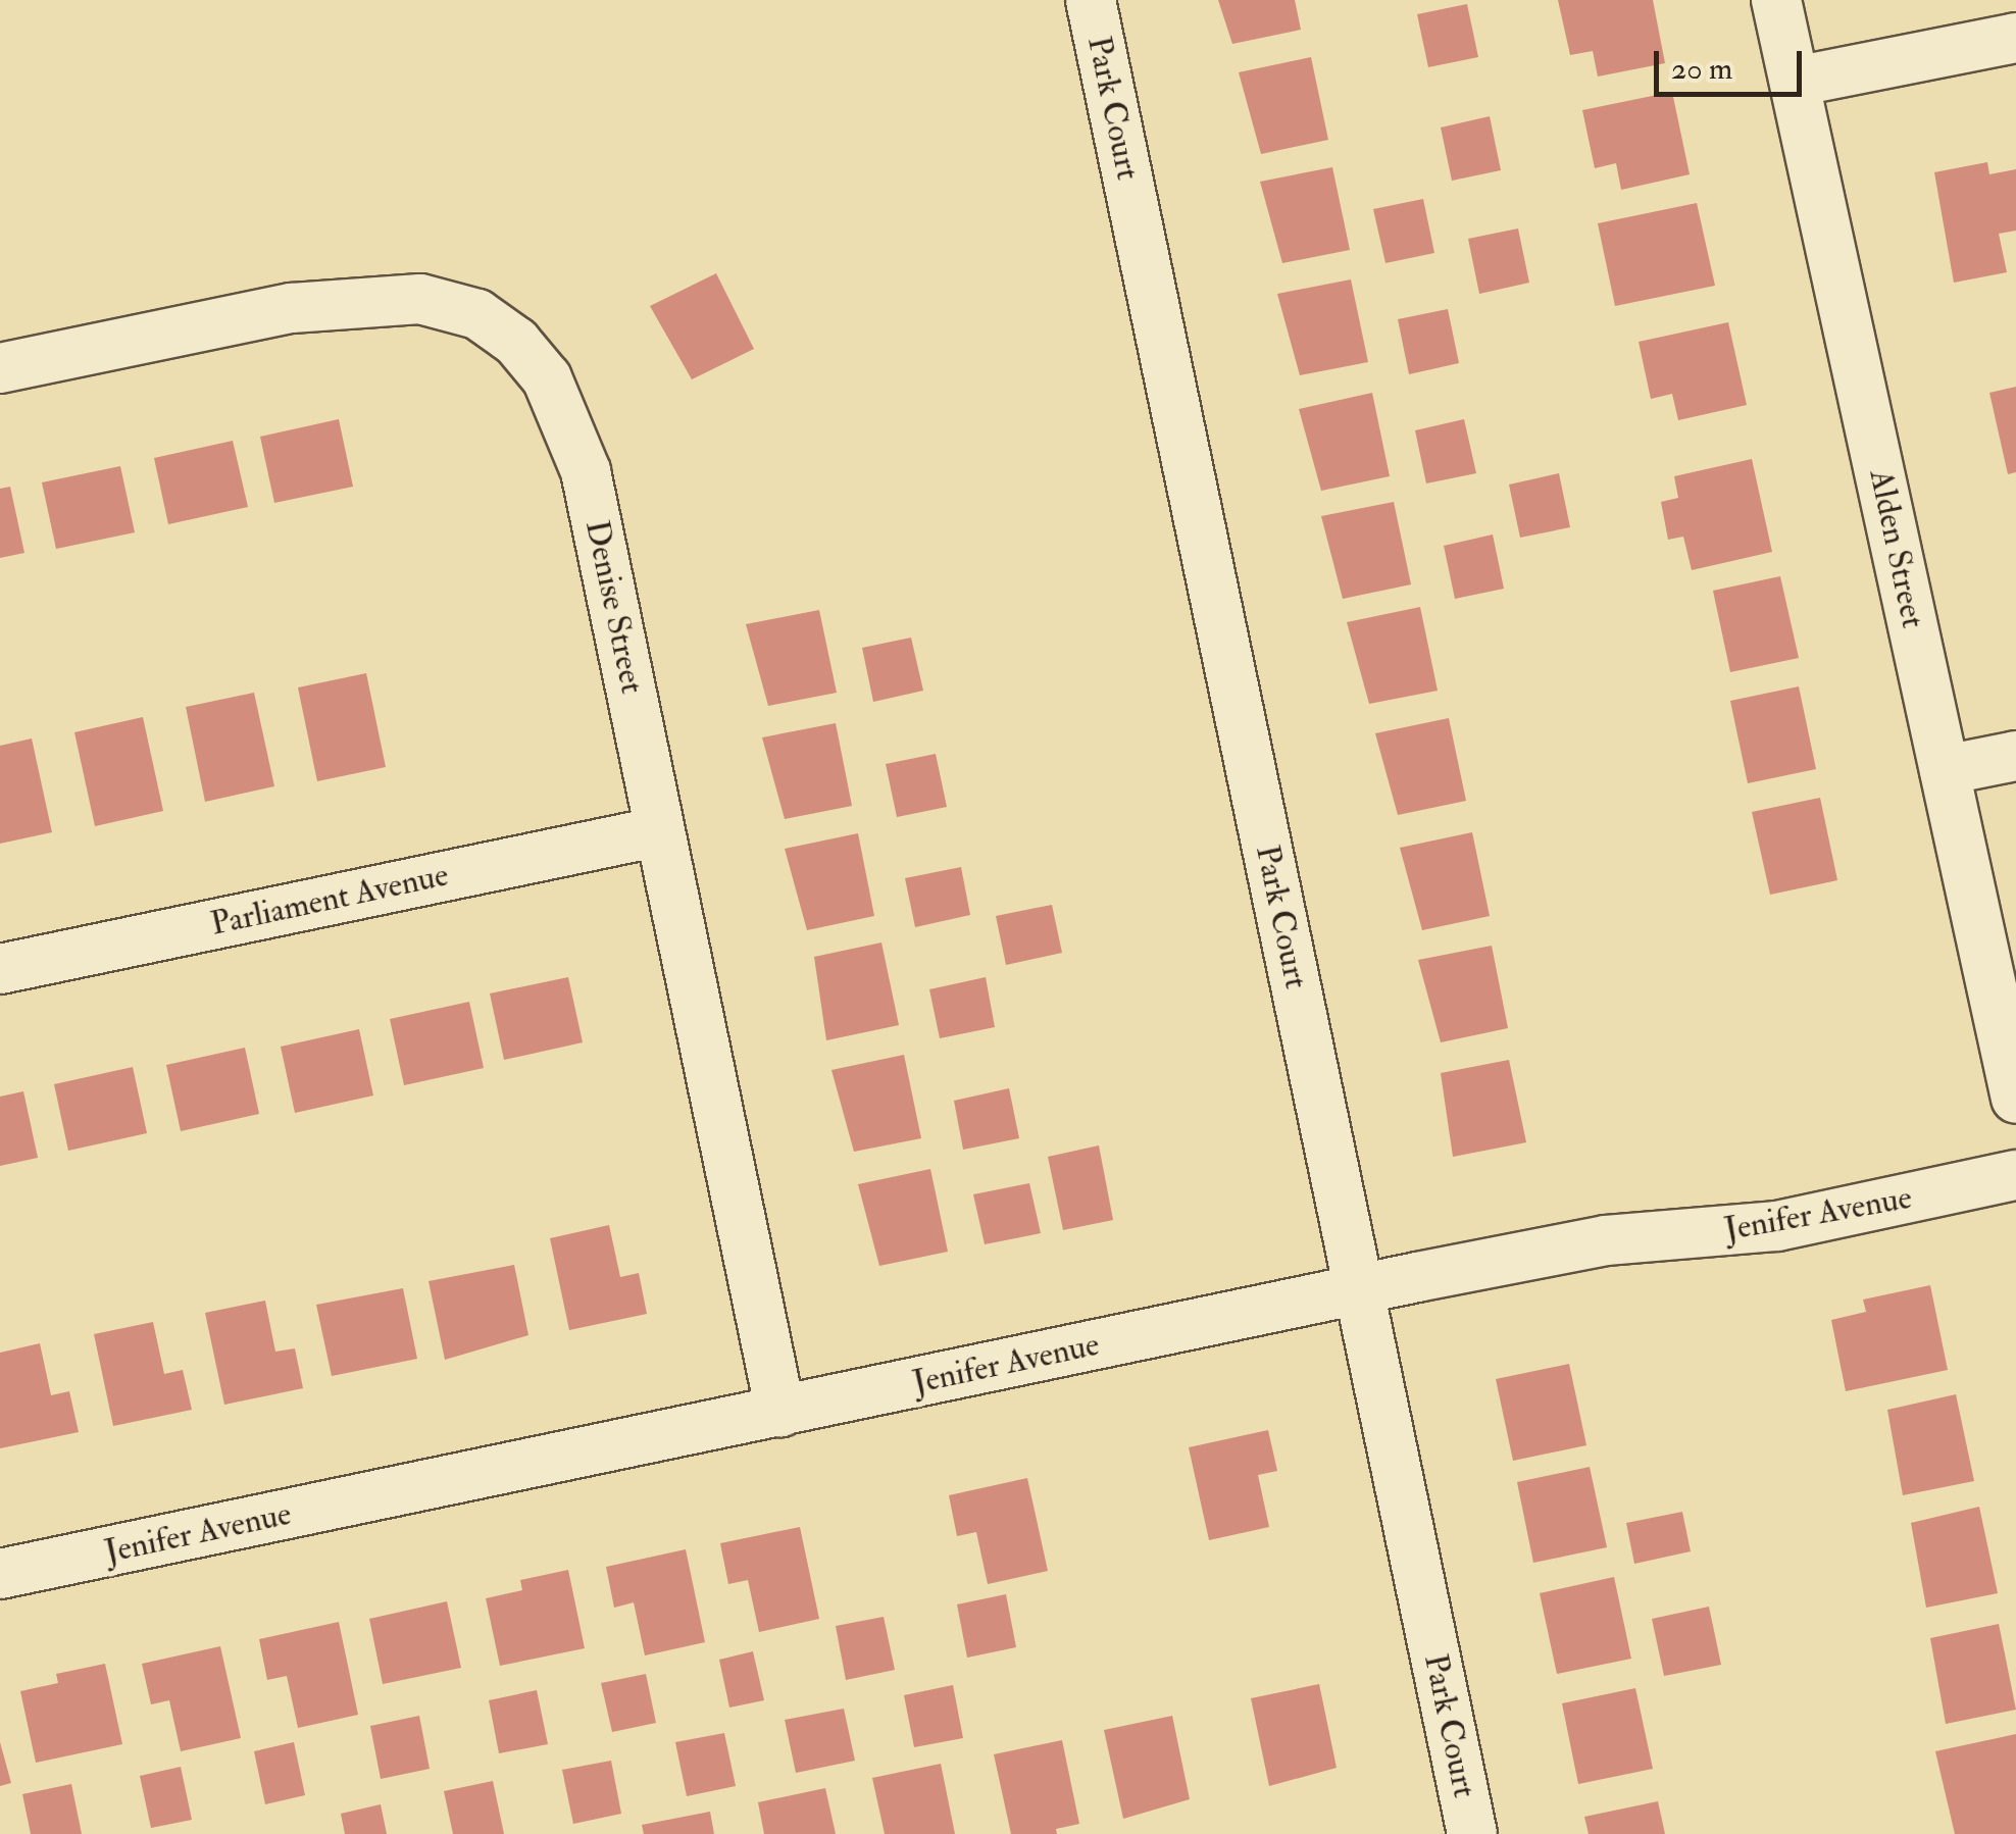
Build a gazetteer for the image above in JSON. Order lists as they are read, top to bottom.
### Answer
{
  "streets": {
    "street": [
      "Park Court",
      "Alden Street",
      "Denise Street",
      "Parliament Avenue",
      "Jenifer Avenue"
    ]
  },
  "crossings": [
    ["Park Court", "Jenifer Avenue"],
    ["Denise Street", "Parliament Avenue"],
    ["Denise Street", "Jenifer Avenue"]
  ],
  "scale_bar": "20 m"
}
